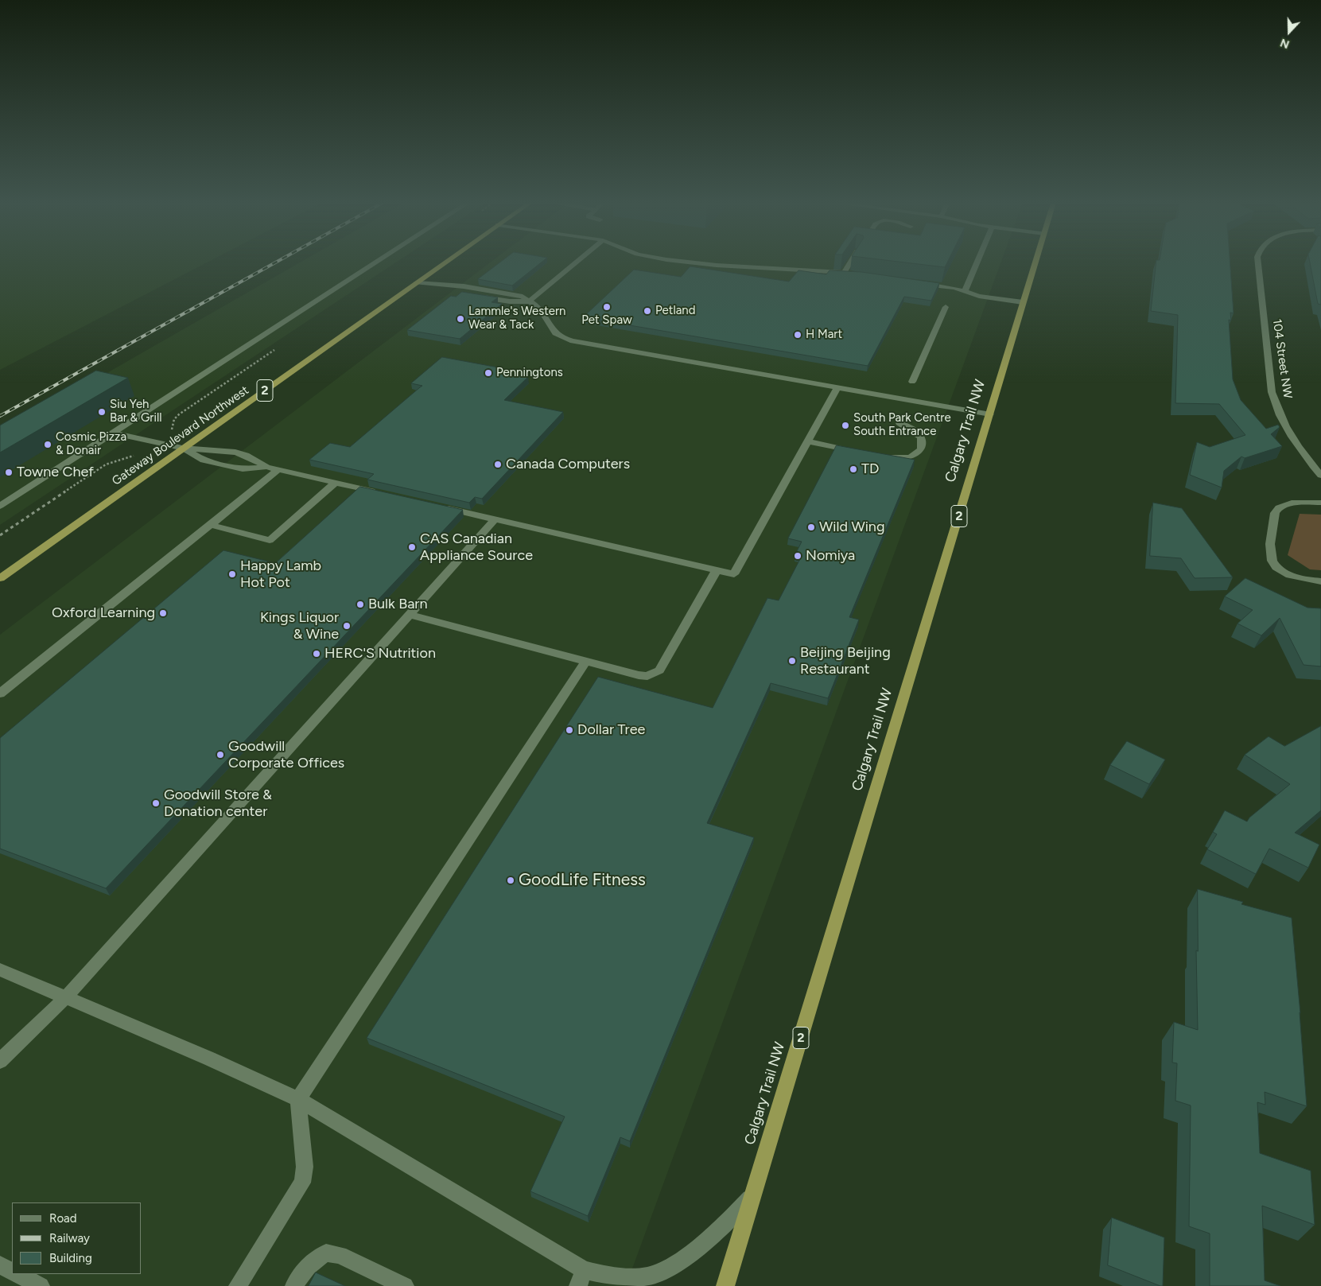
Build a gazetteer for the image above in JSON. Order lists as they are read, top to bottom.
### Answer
{
  "streets": {
    "highway": ["2", "Calgary Trail NW", "Gateway Boulevard Northwest"],
    "street": ["104 Street NW"]
  },
  "places": [
    "Pet Spaw",
    "Petland",
    "Lammle's Western Wear & Tack",
    "H Mart",
    "Penningtons",
    "Siu Yeh Bar & Grill",
    "South Park Centre South Entrance",
    "Cosmic Pizza & Donair",
    "Canada Computers",
    "TD",
    "Towne Chef",
    "Wild Wing",
    "CAS Canadian Appliance Source",
    "Nomiya",
    "Happy Lamb Hot Pot",
    "Bulk Barn",
    "Oxford Learning",
    "Kings Liquor & Wine",
    "HERC'S Nutrition",
    "Beijing Beijing Restaurant",
    "Dollar Tree",
    "Goodwill Corporate Offices",
    "Goodwill Store & Donation center",
    "GoodLife Fitness"
  ],
  "legend": ["Road", "Railway", "Building"],
  "north": "bottom"
}
